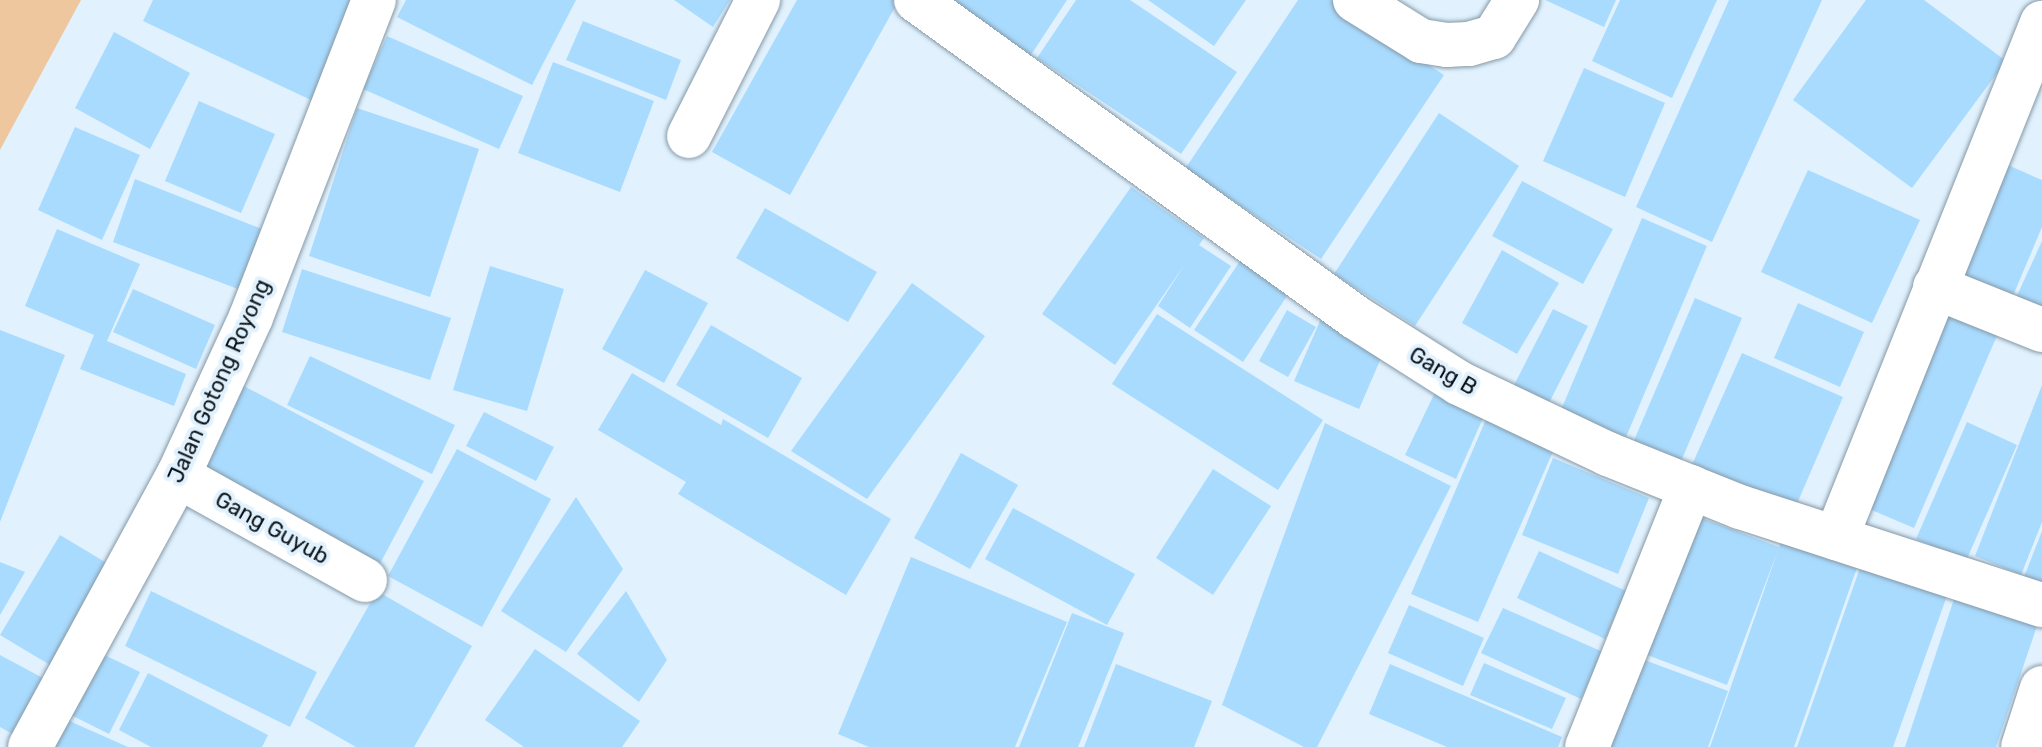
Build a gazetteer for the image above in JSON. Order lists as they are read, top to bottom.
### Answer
{
  "streets": {
    "street": ["Gang B", "Jalan Gotong Royong", "Gang Guyub"]
  },
  "crossings": [
    ["Jalan Gotong Royong", "Gang Guyub"]
  ]
}
